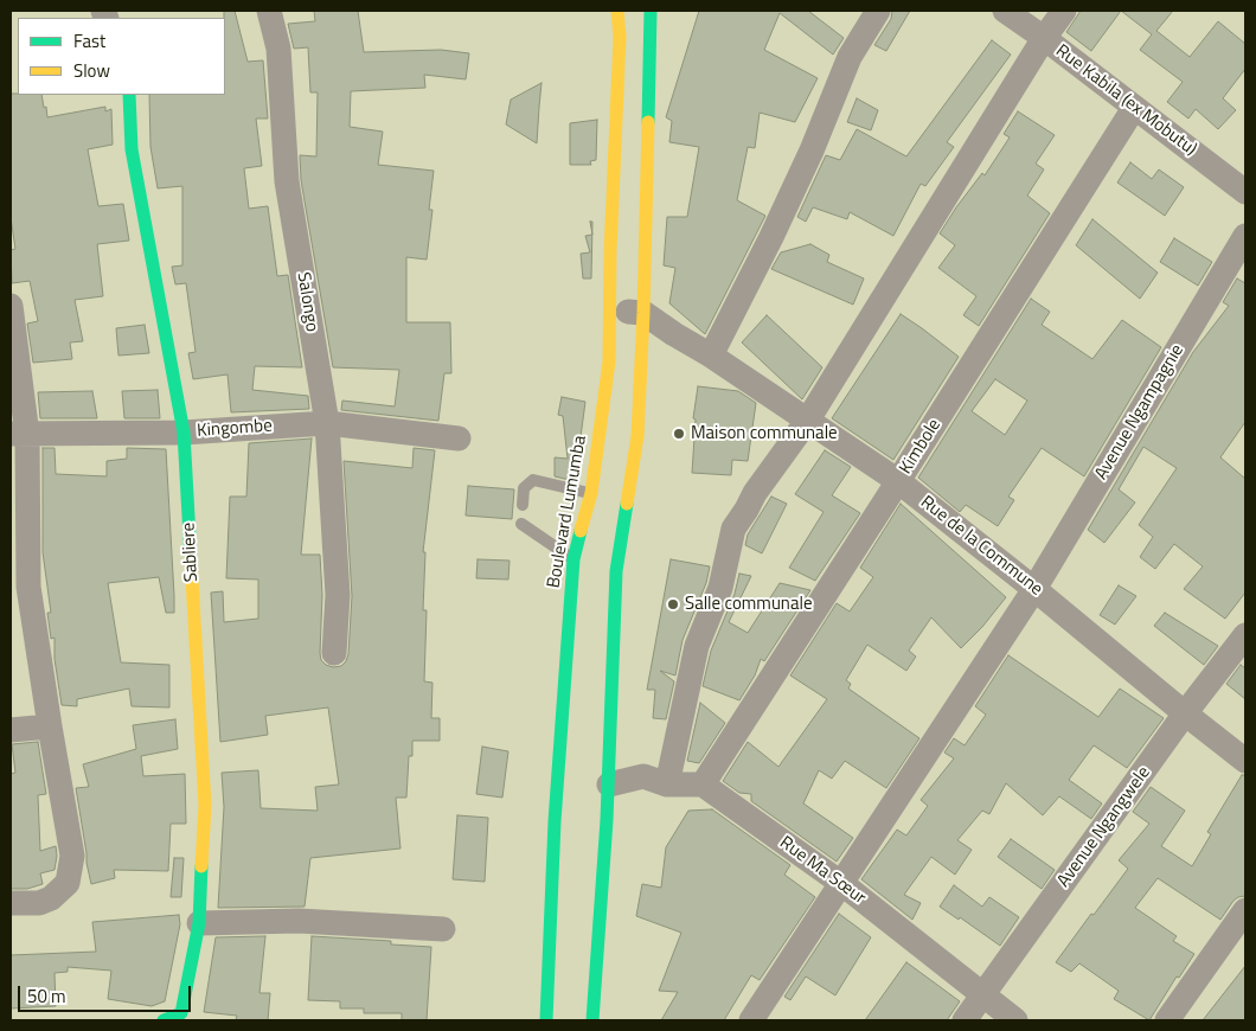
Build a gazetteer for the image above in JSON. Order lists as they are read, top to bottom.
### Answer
{
  "streets": {
    "main road": ["Boulevard Lumumba", "Sabliere"],
    "street": [
      "Rue Kabila (ex Mobutu)",
      "Salongo",
      "Avenue Ngampagnie",
      "Kingombe",
      "Kimbole",
      "Rue de la Commune",
      "Avenue Ngangwele",
      "Rue Ma Sœur"
    ]
  },
  "crossings": [
    ["Rue Kabila (ex Mobutu)", "Kimbole"],
    ["Salongo", "Kingombe"],
    ["Avenue Ngampagnie", "Rue de la Commune"],
    ["Avenue Ngampagnie", "Rue Ma Sœur"],
    ["Kingombe", "Sabliere"],
    ["Kimbole", "Rue de la Commune"],
    ["Kimbole", "Rue Ma Sœur"],
    ["Rue de la Commune", "Avenue Ngangwele"],
    ["Avenue Ngangwele", "Rue Ma Sœur"]
  ],
  "places": ["Maison communale", "Salle communale"],
  "legend": ["Fast", "Slow"],
  "scale_bar": "50 m"
}
